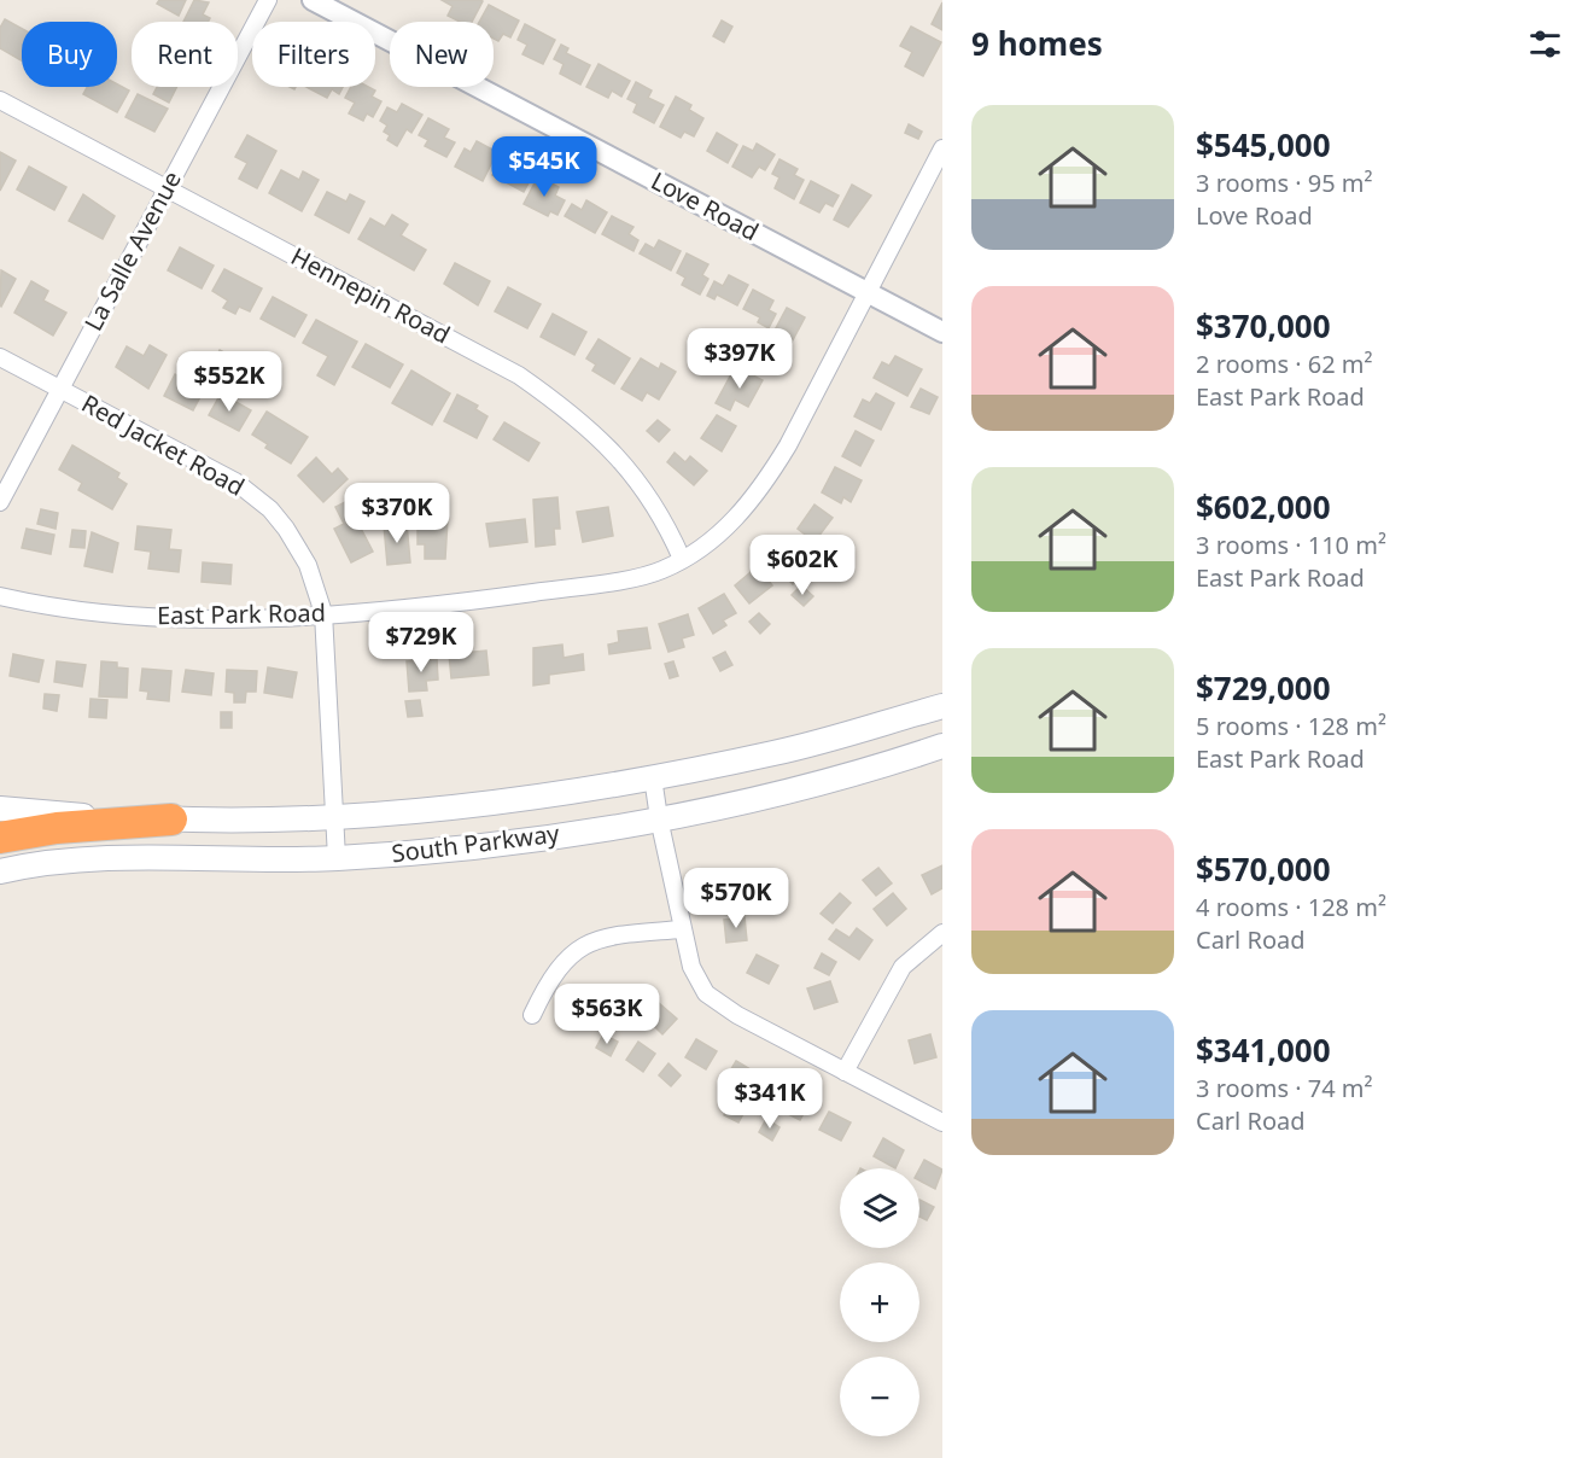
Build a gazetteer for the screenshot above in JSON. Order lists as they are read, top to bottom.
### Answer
{
  "streets": {
    "main road": ["South Parkway"],
    "street": [
      "Love Road",
      "La Salle Avenue",
      "Hennepin Road",
      "Red Jacket Road",
      "East Park Road"
    ]
  },
  "crossings": [
    ["Love Road", "East Park Road"],
    ["La Salle Avenue", "Hennepin Road"],
    ["La Salle Avenue", "Red Jacket Road"],
    ["Hennepin Road", "East Park Road"],
    ["Red Jacket Road", "East Park Road"],
    ["Red Jacket Road", "South Parkway"]
  ],
  "page": {
    "heading": "9 homes",
    "chip": [
      "Buy",
      "Rent",
      "Filters",
      "New"
    ],
    "list": [
      {
        "name": "$545,000",
        "note": "3 rooms · 95 m² · Love Road"
      },
      {
        "name": "$370,000",
        "note": "2 rooms · 62 m² · East Park Road"
      },
      {
        "name": "$602,000",
        "note": "3 rooms · 110 m² · East Park Road"
      },
      {
        "name": "$729,000",
        "note": "5 rooms · 128 m² · East Park Road"
      },
      {
        "name": "$570,000",
        "note": "4 rooms · 128 m² · Carl Road"
      },
      {
        "name": "$341,000",
        "note": "3 rooms · 74 m² · Carl Road"
      }
    ],
    "price": [
      "$545K",
      "$397K",
      "$552K",
      "$370K",
      "$602K",
      "$729K",
      "$570K",
      "$563K",
      "$341K"
    ],
    "map_buttons": ["+", "−"]
  }
}
